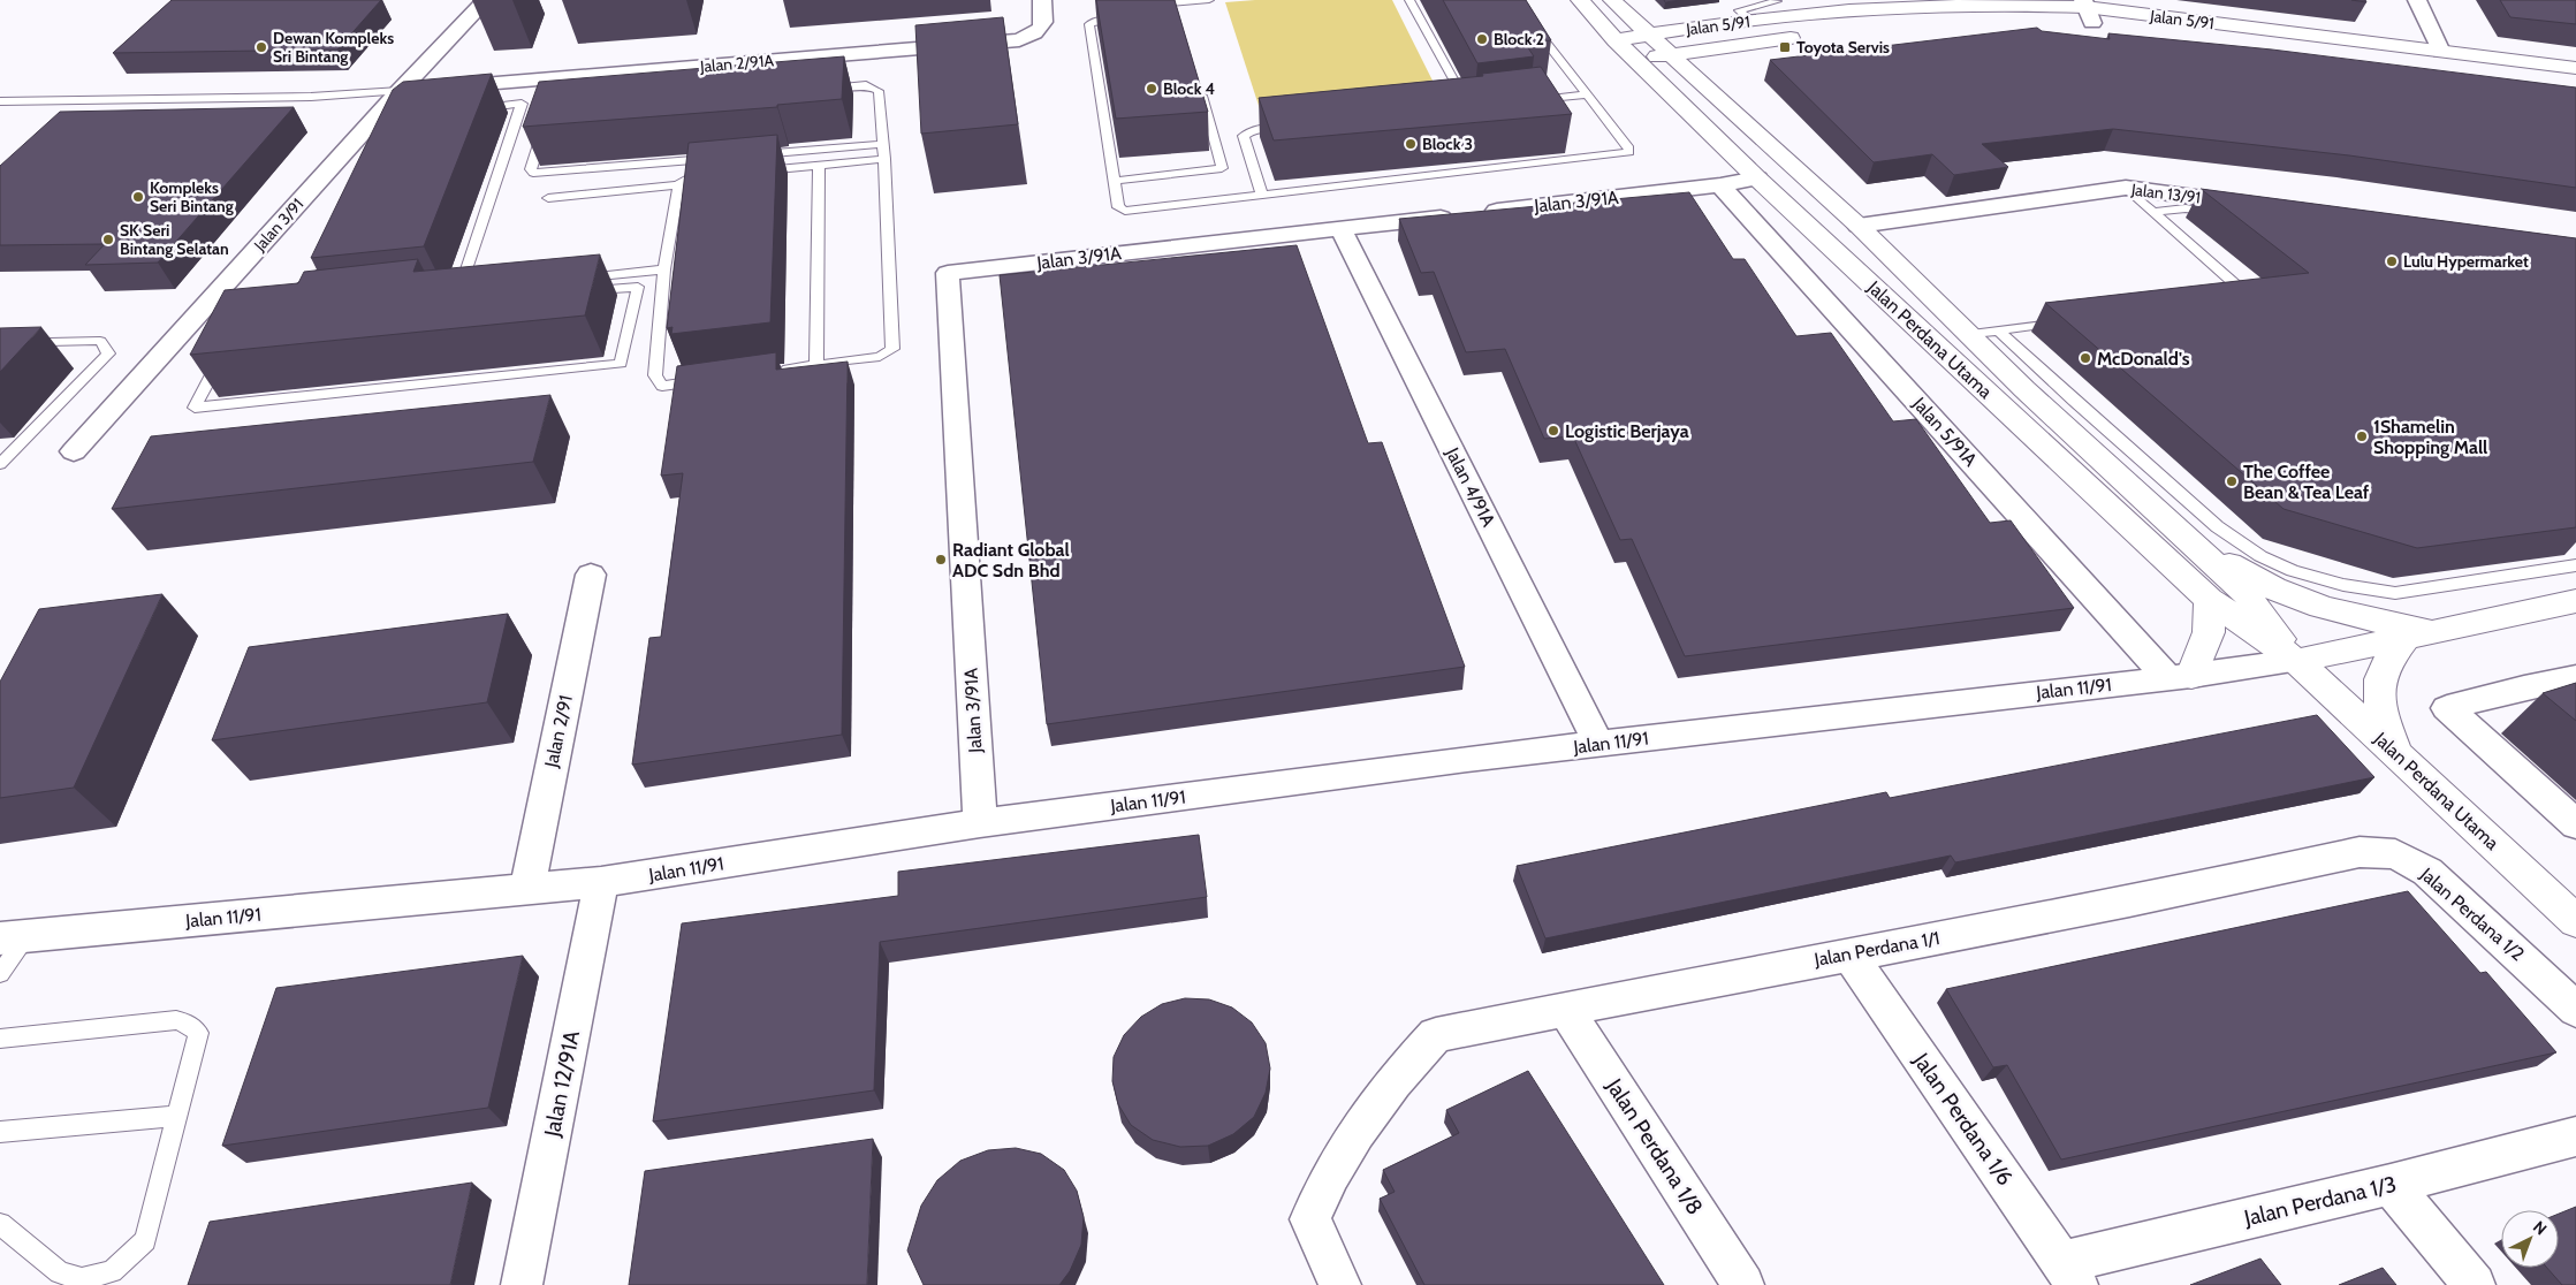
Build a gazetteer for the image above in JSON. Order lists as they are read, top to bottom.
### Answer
{
  "streets": {
    "street": [
      "Jalan 5/91",
      "Jalan 2/91A",
      "Jalan 13/91",
      "Jalan 3/91A",
      "Jalan 3/91",
      "Jalan Perdana Utama",
      "Jalan 5/91A",
      "Jalan 4/91A",
      "Jalan 11/91",
      "Jalan 2/91",
      "Jalan Perdana 1/2",
      "Jalan Perdana 1/1",
      "Jalan 12/91A",
      "Jalan Perdana 1/6",
      "Jalan Perdana 1/8",
      "Jalan Perdana 1/3"
    ]
  },
  "crossings": [
    ["Jalan 5/91", "Jalan Perdana Utama"],
    ["Jalan 2/91A", "Jalan 3/91"],
    ["Jalan 13/91", "Jalan Perdana Utama"],
    ["Jalan 3/91A", "Jalan Perdana Utama"],
    ["Jalan 3/91A", "Jalan 5/91A"],
    ["Jalan 3/91A", "Jalan 4/91A"],
    ["Jalan 3/91A", "Jalan 11/91"],
    ["Jalan Perdana Utama", "Jalan 11/91"],
    ["Jalan 5/91A", "Jalan 11/91"],
    ["Jalan 4/91A", "Jalan 11/91"],
    ["Jalan 11/91", "Jalan 2/91"],
    ["Jalan 11/91", "Jalan 12/91A"],
    ["Jalan Perdana 1/2", "Jalan Perdana 1/1"],
    ["Jalan Perdana 1/1", "Jalan Perdana 1/6"],
    ["Jalan Perdana 1/1", "Jalan Perdana 1/8"],
    ["Jalan Perdana 1/6", "Jalan Perdana 1/3"]
  ],
  "places": {
    "other": [
      "Block 2",
      "Dewan Kompleks Sri Bintang",
      "Block 4",
      "Block 3",
      "Kompleks Seri Bintang",
      "SK Seri Bintang Selatan",
      "Lulu Hypermarket",
      "McDonald's",
      "Logistic Berjaya",
      "1Shamelin Shopping Mall",
      "The Coffee Bean & Tea Leaf",
      "Radiant Global ADC Sdn Bhd"
    ],
    "transit": ["Toyota Servis"]
  },
  "north": "top right"
}
